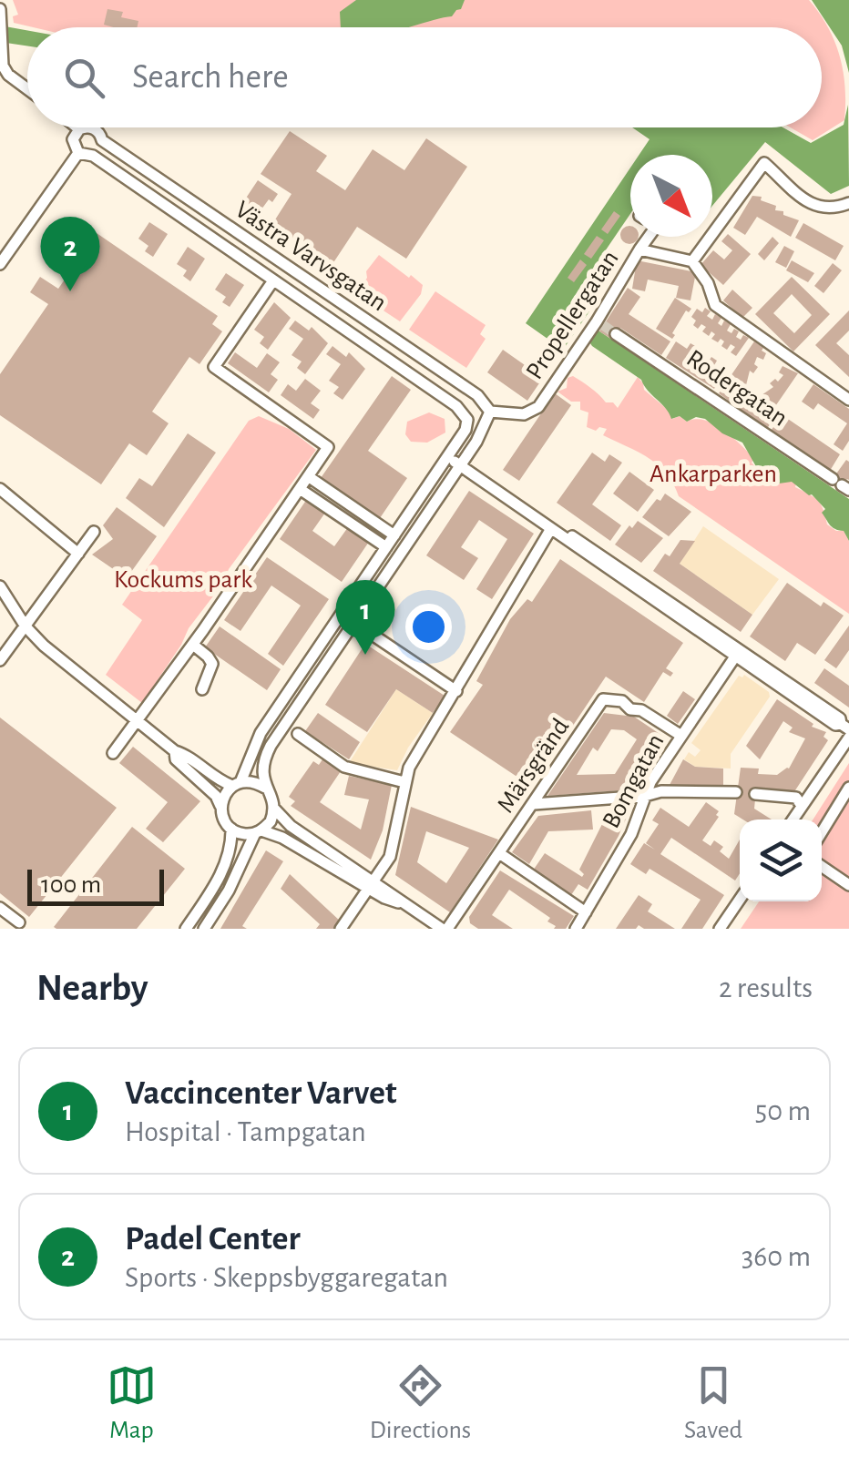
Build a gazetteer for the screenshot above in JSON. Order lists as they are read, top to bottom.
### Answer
{
  "streets": {
    "street": [
      "Västra Varvsgatan",
      "Propellergatan",
      "Rodergatan",
      "Märsgränd",
      "Bomgatan"
    ]
  },
  "crossings": [
    ["Västra Varvsgatan", "Propellergatan"],
    ["Märsgränd", "Bomgatan"]
  ],
  "parks": ["Ankarparken", "Kockums park"],
  "scale_bar": "100 m",
  "north": "bottom right",
  "page": {
    "search": "Search here",
    "pins": ["2", "1"],
    "scale": "100 m",
    "heading": ["Nearby", "2 results"],
    "list": [
      {
        "mark": "1",
        "name": "Vaccincenter Varvet",
        "note": "Hospital · Tampgatan",
        "value": "50 m"
      },
      {
        "mark": "2",
        "name": "Padel Center",
        "note": "Sports · Skeppsbyggaregatan",
        "value": "360 m"
      }
    ],
    "nav": ["Map", "Directions", "Saved"]
  }
}
